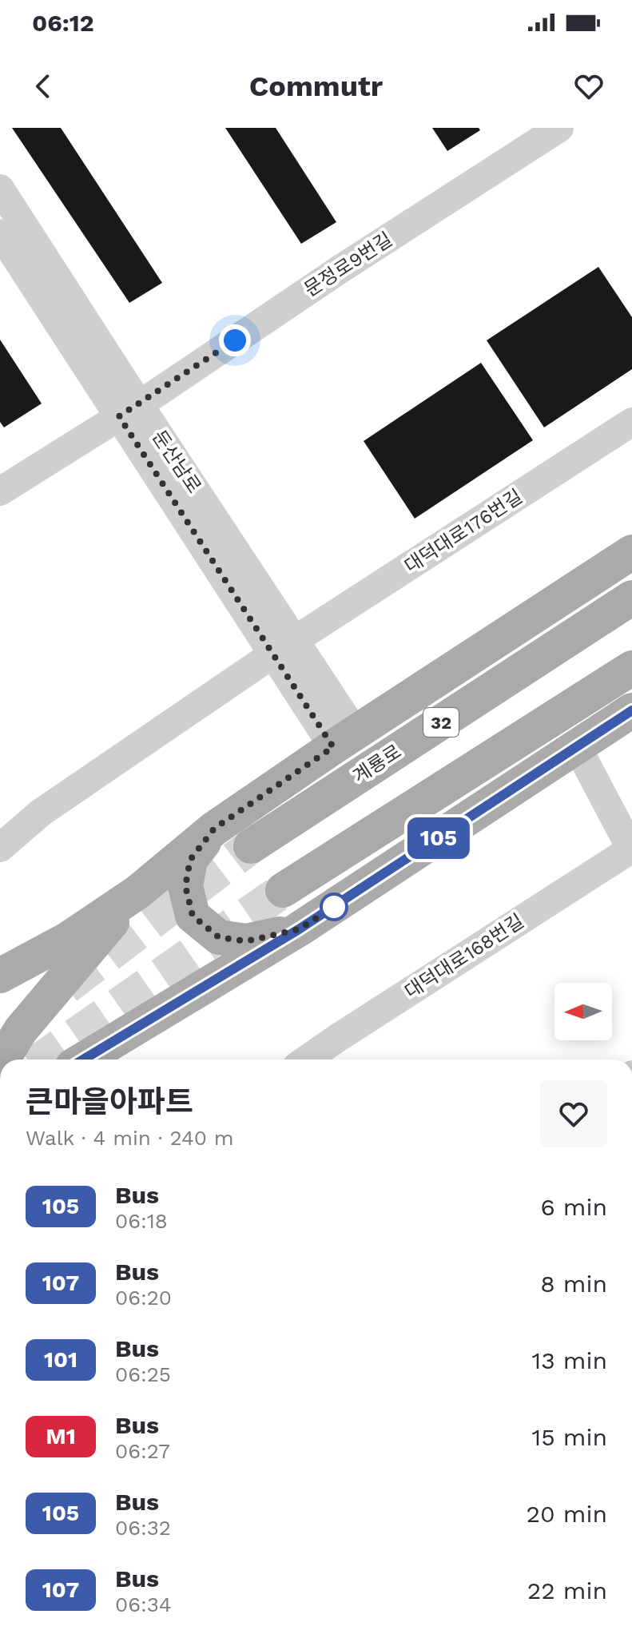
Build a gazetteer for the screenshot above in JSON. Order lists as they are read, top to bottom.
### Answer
{
  "streets": {
    "main road": ["32", "계룡로"],
    "street": [
      "문정로9번길",
      "둔산남로",
      "대덕대로176번길",
      "대덕대로168번길"
    ]
  },
  "crossings": [
    ["문정로9번길", "둔산남로"],
    ["둔산남로", "대덕대로176번길"],
    ["둔산남로", "32"]
  ],
  "lines": ["bus line 105"],
  "north": "left",
  "page": {
    "status": "06:12",
    "header": "Commutr",
    "on_map": "105",
    "heading": ["큰마을아파트", "Walk · 4 min · 240 m"],
    "list": [
      {
        "mark": "105",
        "name": "Bus",
        "note": "06:18",
        "value": "6 min"
      },
      {
        "mark": "107",
        "name": "Bus",
        "note": "06:20",
        "value": "8 min"
      },
      {
        "mark": "101",
        "name": "Bus",
        "note": "06:25",
        "value": "13 min"
      },
      {
        "mark": "M1",
        "name": "Bus",
        "note": "06:27",
        "value": "15 min"
      },
      {
        "mark": "105",
        "name": "Bus",
        "note": "06:32",
        "value": "20 min"
      },
      {
        "mark": "107",
        "name": "Bus",
        "note": "06:34",
        "value": "22 min"
      }
    ]
  }
}
